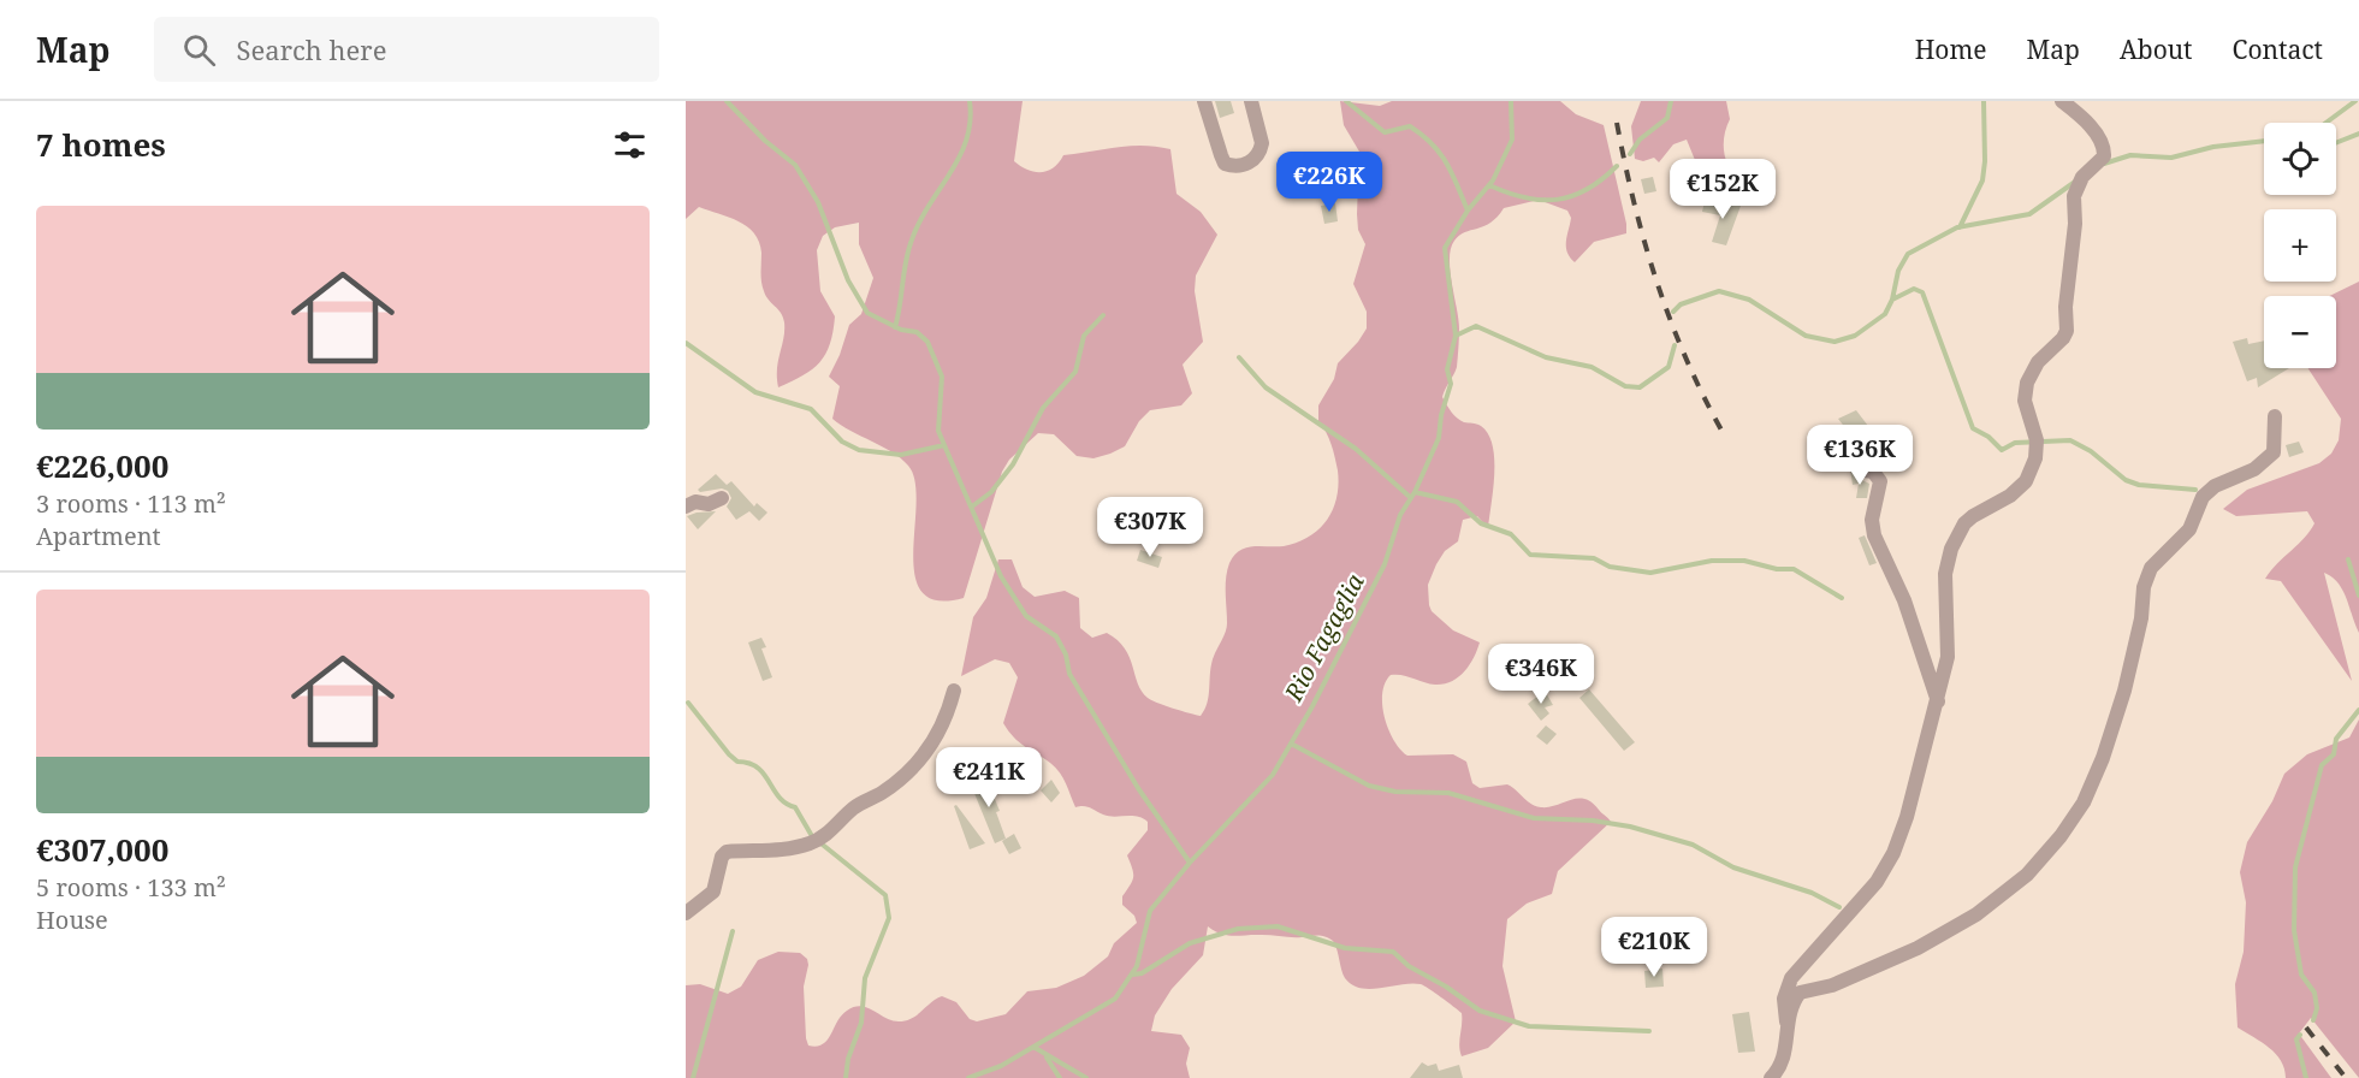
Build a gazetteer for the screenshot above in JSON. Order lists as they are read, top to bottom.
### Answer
{
  "water": ["Rio Fagaglia"],
  "page": {
    "header": "Map",
    "search": "Search here",
    "nav": [
      "Home",
      "Map",
      "About",
      "Contact"
    ],
    "heading": "7 homes",
    "map_buttons": ["+", "−"],
    "price": [
      "€226K",
      "€152K",
      "€136K",
      "€307K",
      "€346K",
      "€241K",
      "€210K"
    ],
    "list": [
      {
        "name": "€226,000",
        "note": "3 rooms · 113 m² · Apartment"
      },
      {
        "name": "€307,000",
        "note": "5 rooms · 133 m² · House"
      }
    ]
  }
}
